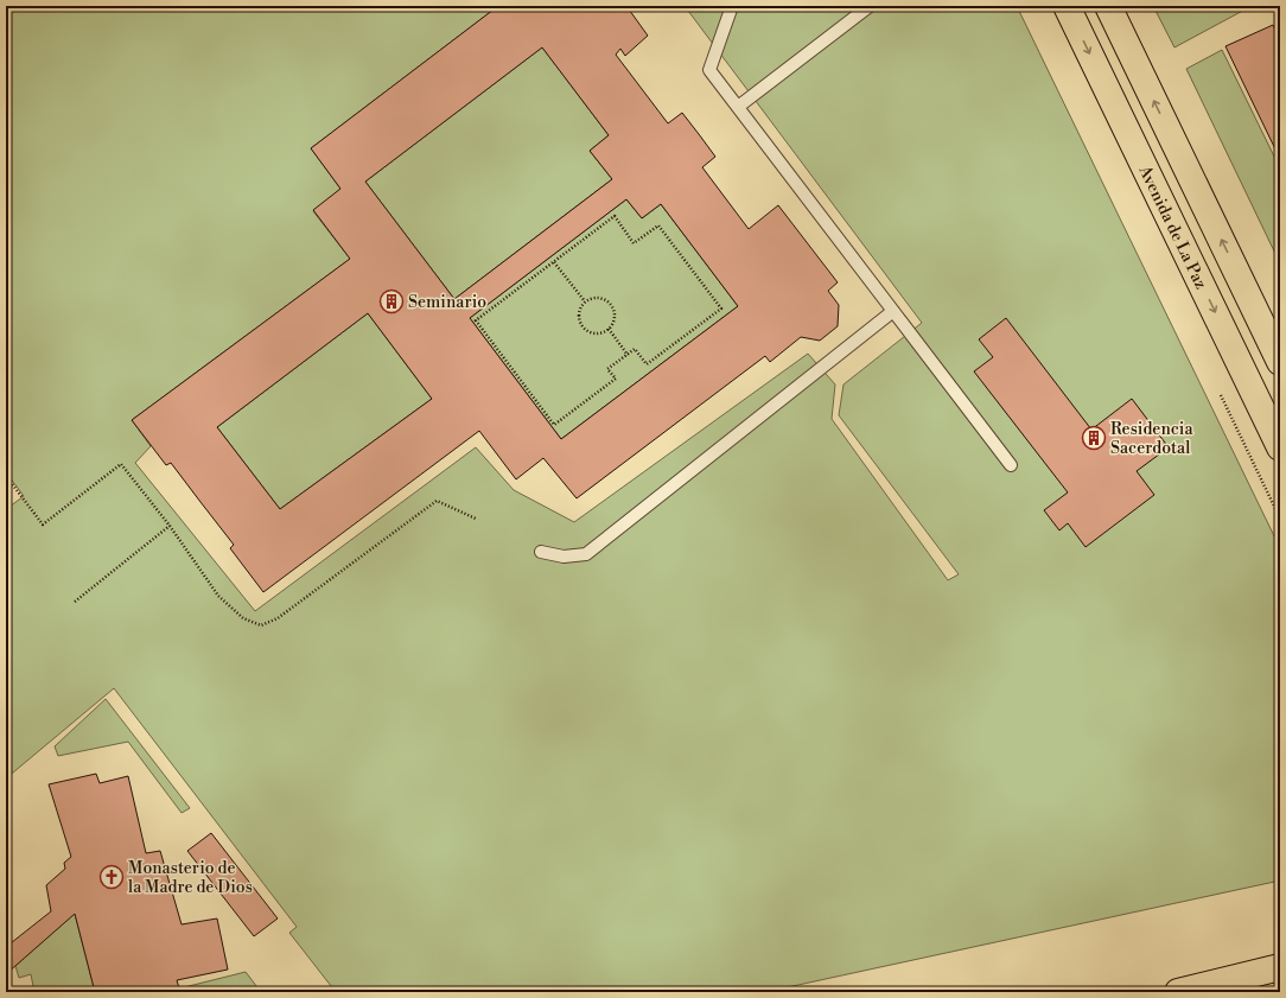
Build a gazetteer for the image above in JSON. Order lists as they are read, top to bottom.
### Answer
{
  "streets": {
    "main road": ["Avenida de La Paz"]
  },
  "places": {
    "building": ["Seminario", "Residencia Sacerdotal"],
    "church": ["Monasterio de la Madre de Dios"]
  }
}
